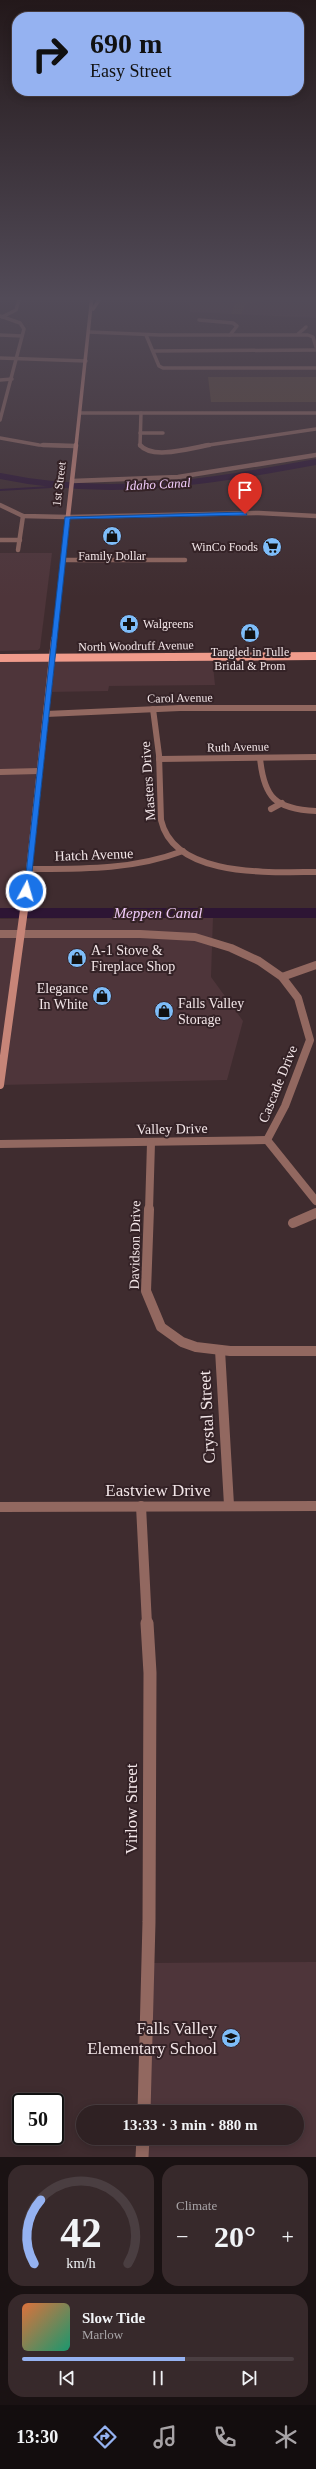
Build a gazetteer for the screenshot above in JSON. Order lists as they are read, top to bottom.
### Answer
{
  "streets": {
    "main road": ["1st Street", "North Woodruff Avenue"],
    "street": [
      "Carol Avenue",
      "Ruth Avenue",
      "Masters Drive",
      "Hatch Avenue",
      "Cascade Drive",
      "Valley Drive",
      "Davidson Drive",
      "Crystal Street",
      "Eastview Drive",
      "Virlow Street"
    ]
  },
  "crossings": [
    ["1st Street", "North Woodruff Avenue"],
    ["1st Street", "Carol Avenue"],
    ["1st Street", "Hatch Avenue"],
    ["1st Street", "Cascade Drive"],
    ["Carol Avenue", "Masters Drive"],
    ["Ruth Avenue", "Masters Drive"],
    ["Masters Drive", "Hatch Avenue"],
    ["Cascade Drive", "Valley Drive"],
    ["Valley Drive", "Davidson Drive"],
    ["Davidson Drive", "Crystal Street"],
    ["Crystal Street", "Eastview Drive"],
    ["Eastview Drive", "Virlow Street"]
  ],
  "water": ["Idaho Canal", "Meppen Canal"],
  "places": {
    "shop": [
      "Family Dollar",
      "Tangled in Tulle Bridal & Prom",
      "A-1 Stove & Fireplace Shop",
      "Elegance In White",
      "Falls Valley Storage"
    ],
    "supermarket": ["WinCo Foods"],
    "pharmacy": ["Walgreens"],
    "school or university": ["Falls Valley Elementary School"]
  },
  "page": {
    "turn": ["690 m", "Easy Street"],
    "limit": "50",
    "trip": "13:33 · 3 min · 880 m",
    "tile": "Climate",
    "heat": ["−", "20°", "+"],
    "song": ["Slow Tide", "Marlow"],
    "tabs": "13:30",
    "gauge": ["42", "km/h"]
  }
}
